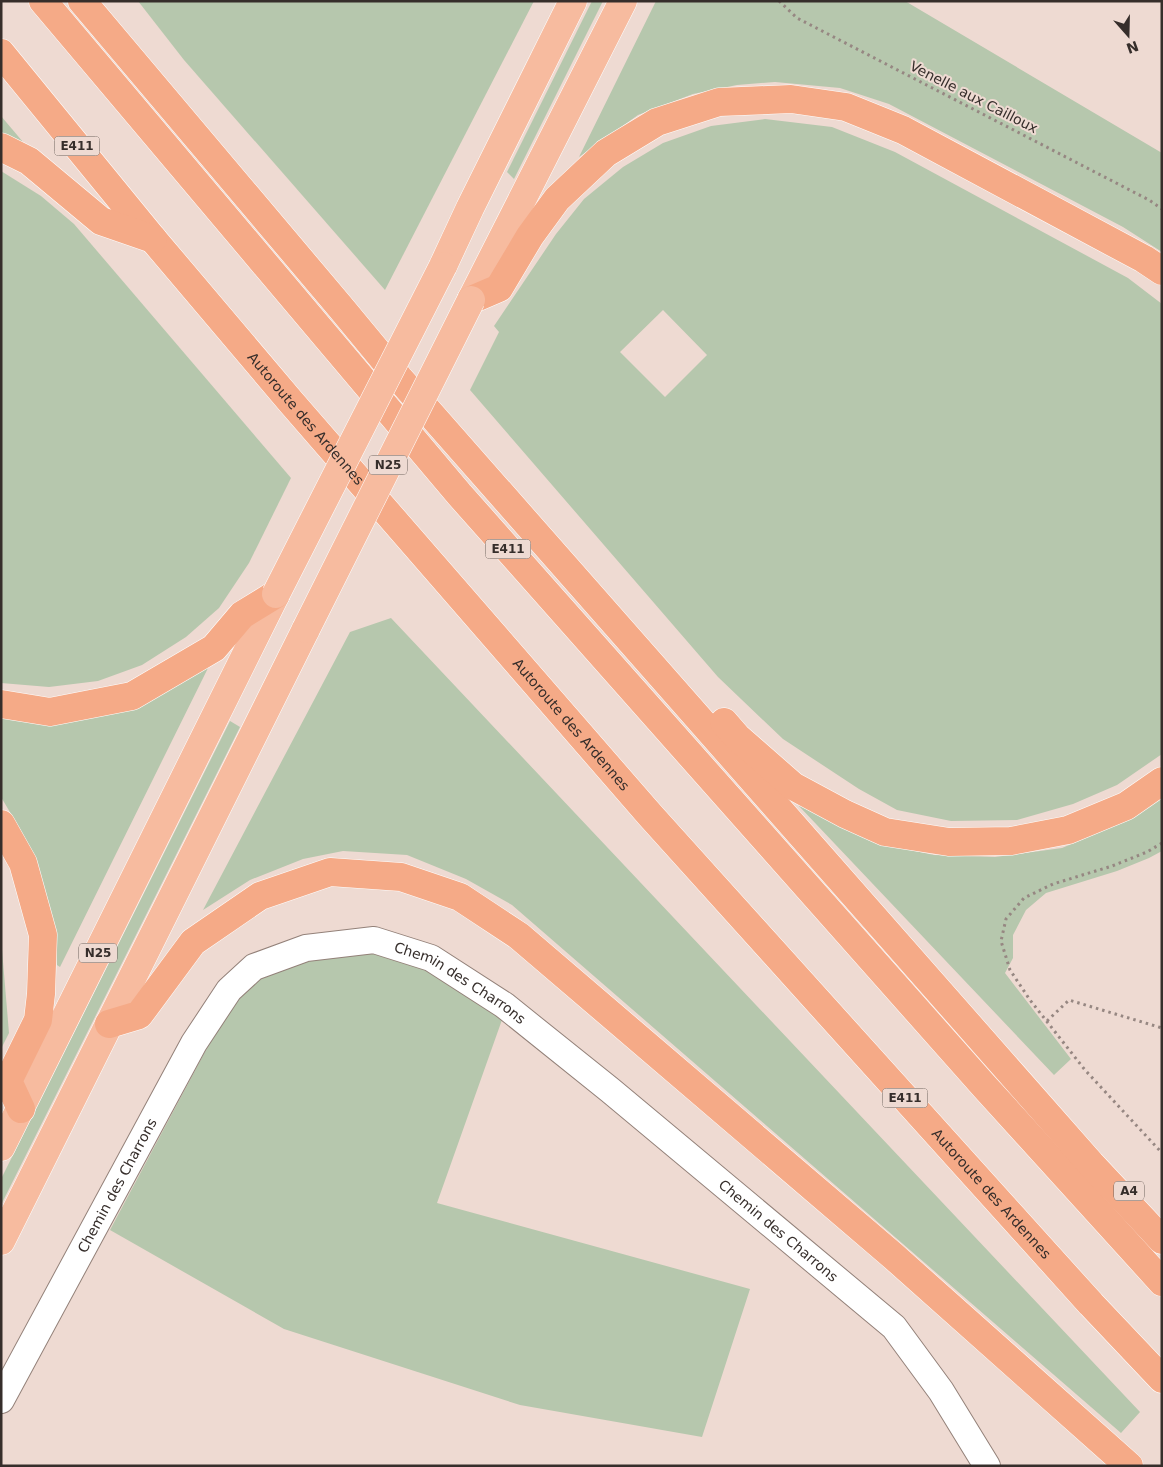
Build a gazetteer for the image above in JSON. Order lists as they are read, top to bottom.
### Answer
{
  "streets": {
    "highway": [
      "E411",
      "Autoroute des Ardennes",
      "N25",
      "A4"
    ],
    "street": ["Chemin des Charrons"],
    "path": ["Venelle aux Cailloux"]
  },
  "north": "bottom"
}
